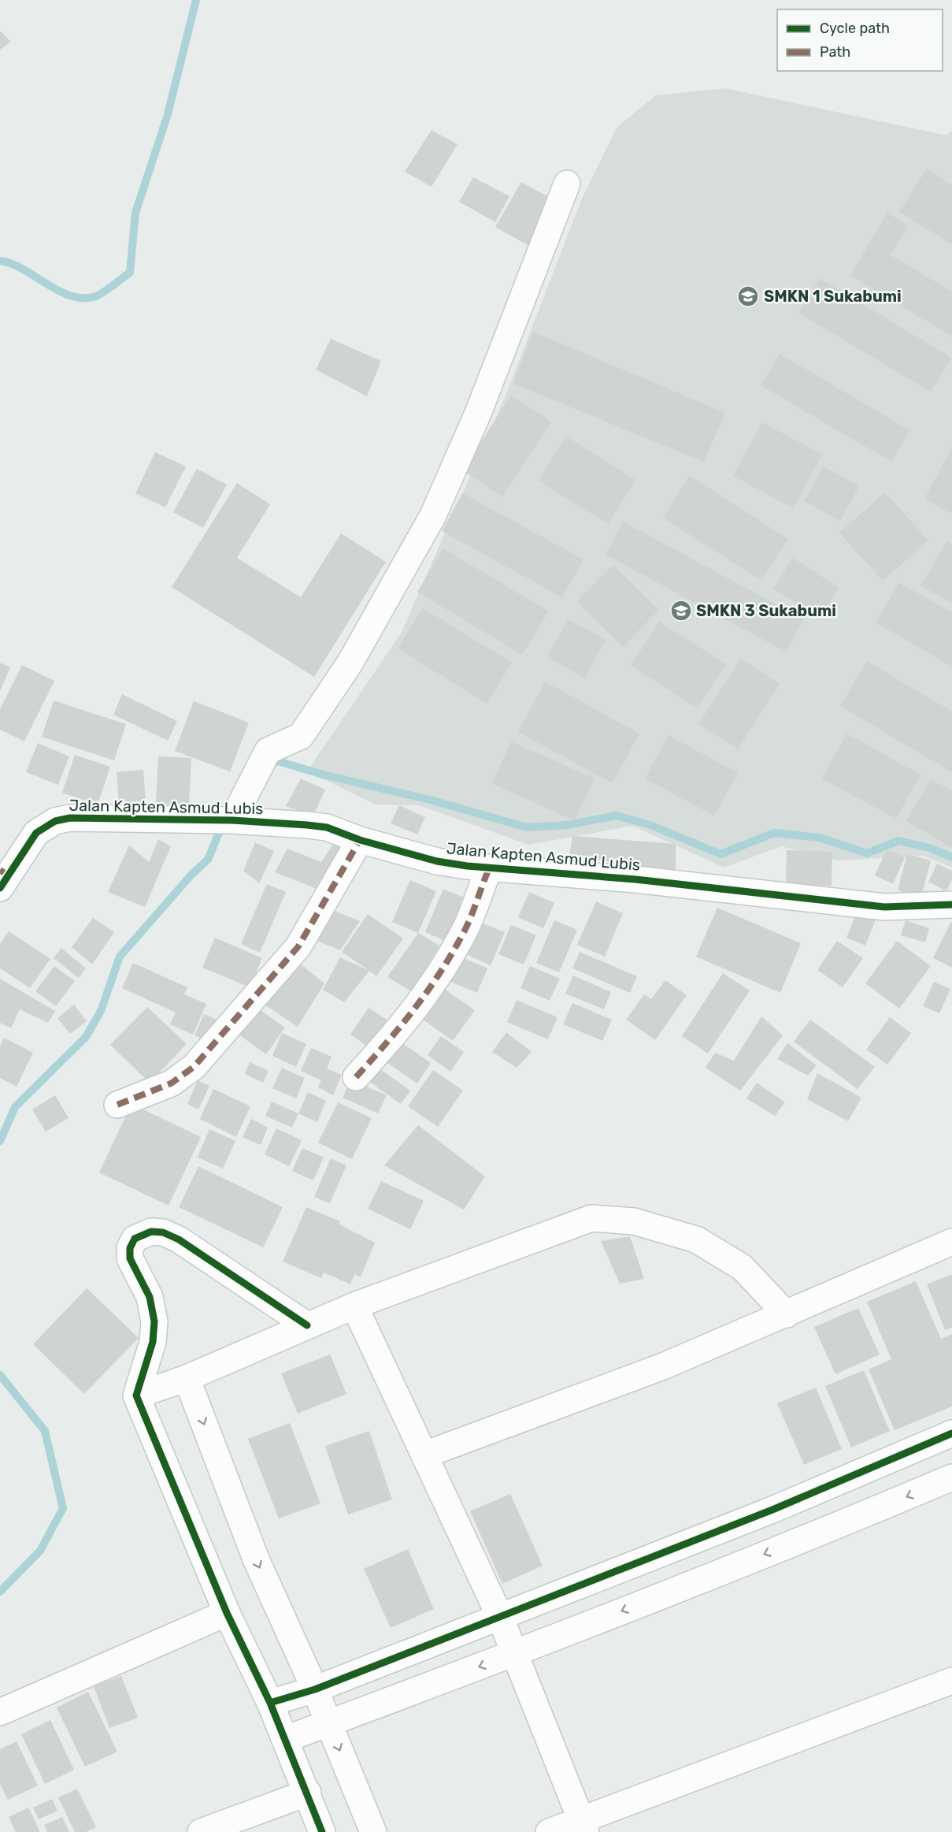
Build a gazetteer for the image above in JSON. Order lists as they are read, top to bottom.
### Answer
{
  "streets": {
    "street": ["Jalan Kapten Asmud Lubis"]
  },
  "places": {
    "school or university": ["SMKN 1 Sukabumi", "SMKN 3 Sukabumi"]
  },
  "legend": ["Cycle path", "Path"]
}
